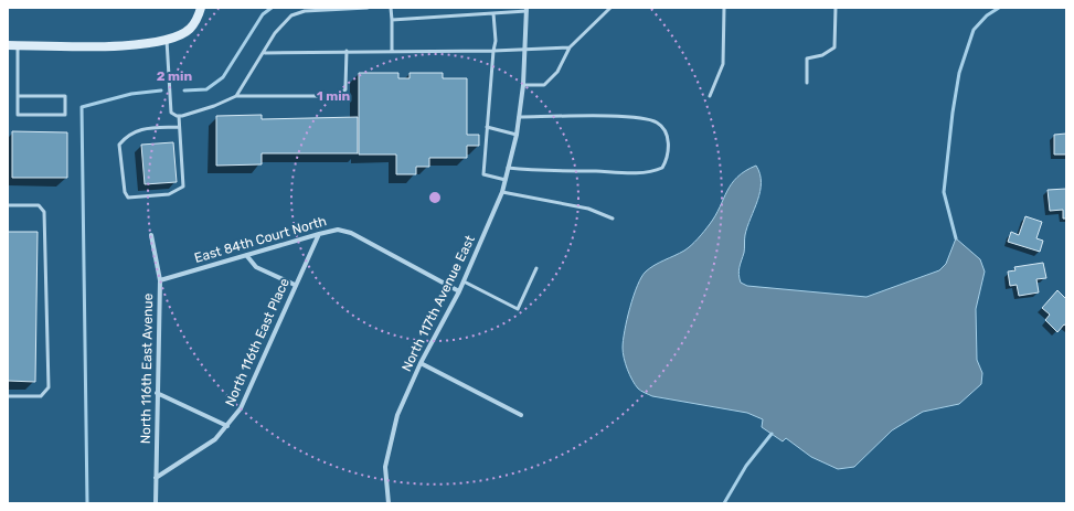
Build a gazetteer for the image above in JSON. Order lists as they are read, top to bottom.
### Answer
{
  "streets": {
    "street": [
      "East 84th Court North",
      "North 117th Avenue East",
      "North 116th East Place",
      "North 116th East Avenue"
    ]
  },
  "crossings": [
    ["East 84th Court North", "North 117th Avenue East"],
    ["East 84th Court North", "North 116th East Place"],
    ["East 84th Court North", "North 116th East Avenue"],
    ["North 116th East Place", "North 116th East Avenue"]
  ],
  "rings": ["2 min", "1 min"]
}
